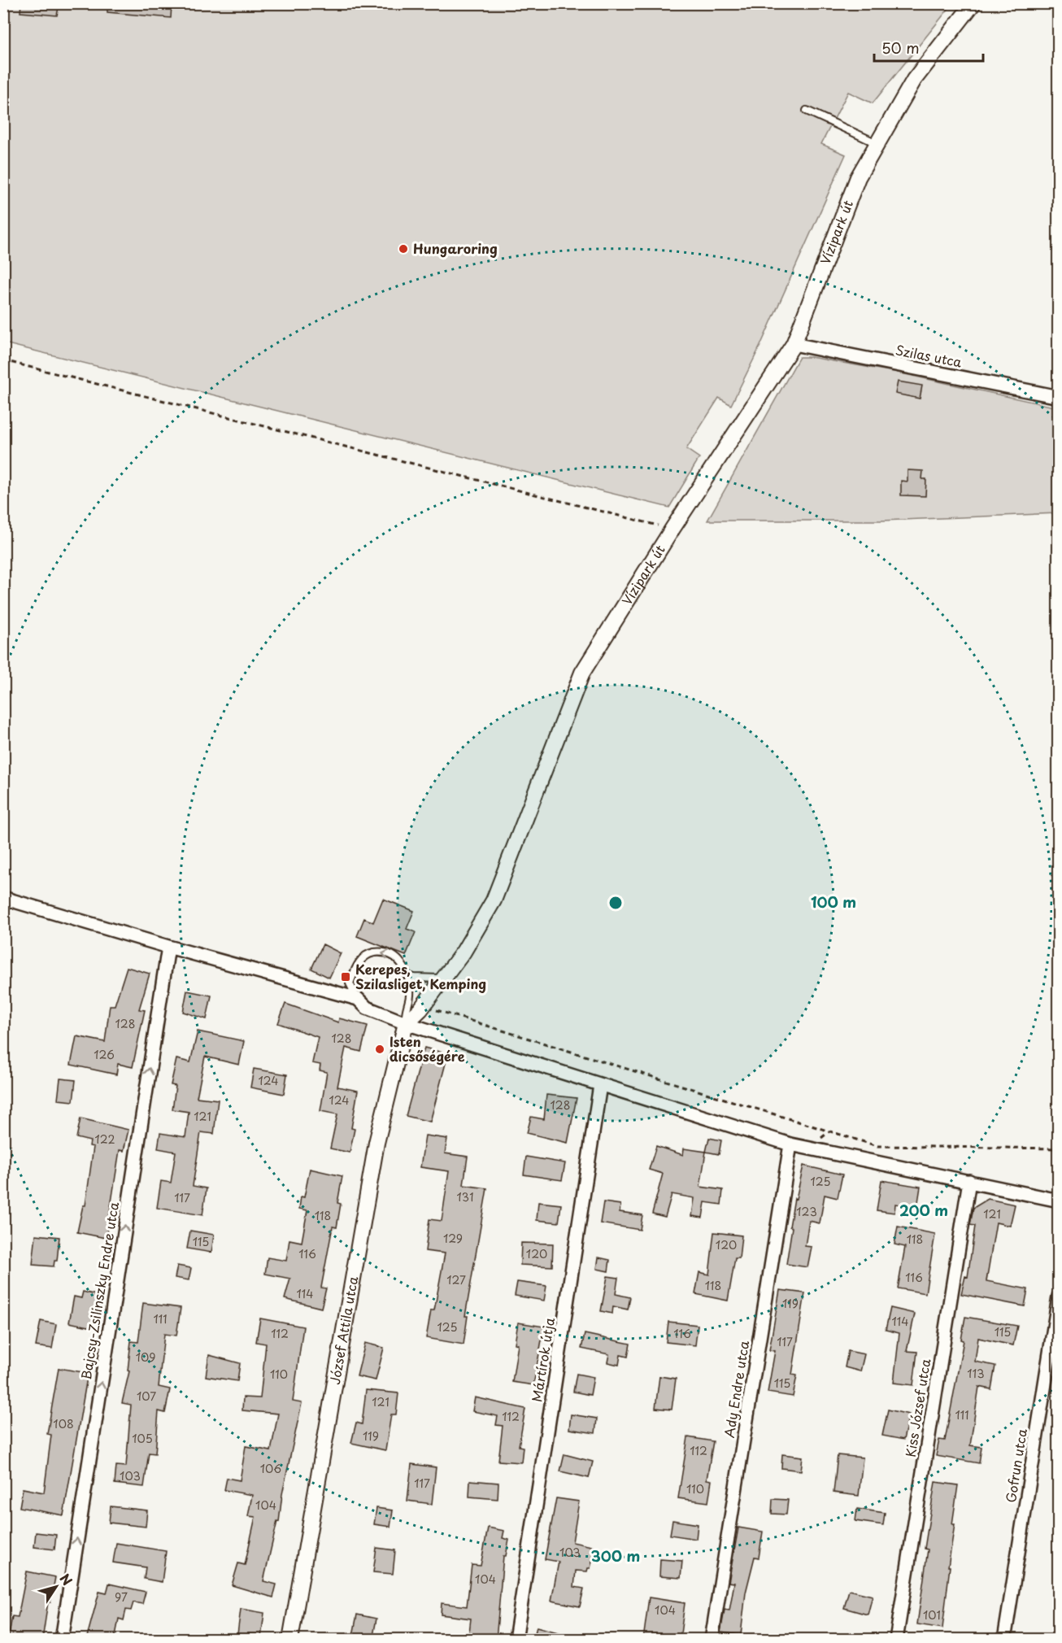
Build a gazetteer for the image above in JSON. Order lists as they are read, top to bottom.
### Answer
{
  "streets": {
    "street": [
      "Vízipark út",
      "Szilas utca",
      "Bajcsy-Zsilinszky Endre utca",
      "József Attila utca",
      "Mártírok útja",
      "Ady Endre utca",
      "Kiss József utca",
      "Gofrun utca"
    ]
  },
  "crossings": [
    ["Vízipark út", "Szilas utca"],
    ["Vízipark út", "József Attila utca"]
  ],
  "one_way": ["Bajcsy-Zsilinszky Endre utca"],
  "places": {
    "other": ["Hungaroring", "Isten dicsőségére"],
    "transit": ["Kerepes, Szilasliget, Kemping"]
  },
  "house_numbers": [
    "128",
    "128",
    "126",
    "124",
    "124",
    "128",
    "121",
    "122",
    "125",
    "131",
    "117",
    "123",
    "121",
    "118",
    "129",
    "118",
    "115",
    "120",
    "116",
    "120",
    "116",
    "127",
    "118",
    "114",
    "119",
    "111",
    "114",
    "125",
    "115",
    "112",
    "116",
    "117",
    "109",
    "113",
    "110",
    "115",
    "107",
    "121",
    "111",
    "112",
    "108",
    "119",
    "105",
    "112",
    "106",
    "103",
    "117",
    "110",
    "104",
    "103",
    "104",
    "97",
    "104",
    "101"
  ],
  "scale_bar": "50 m",
  "north": "top right",
  "rings": ["100 m", "200 m", "300 m"]
}
